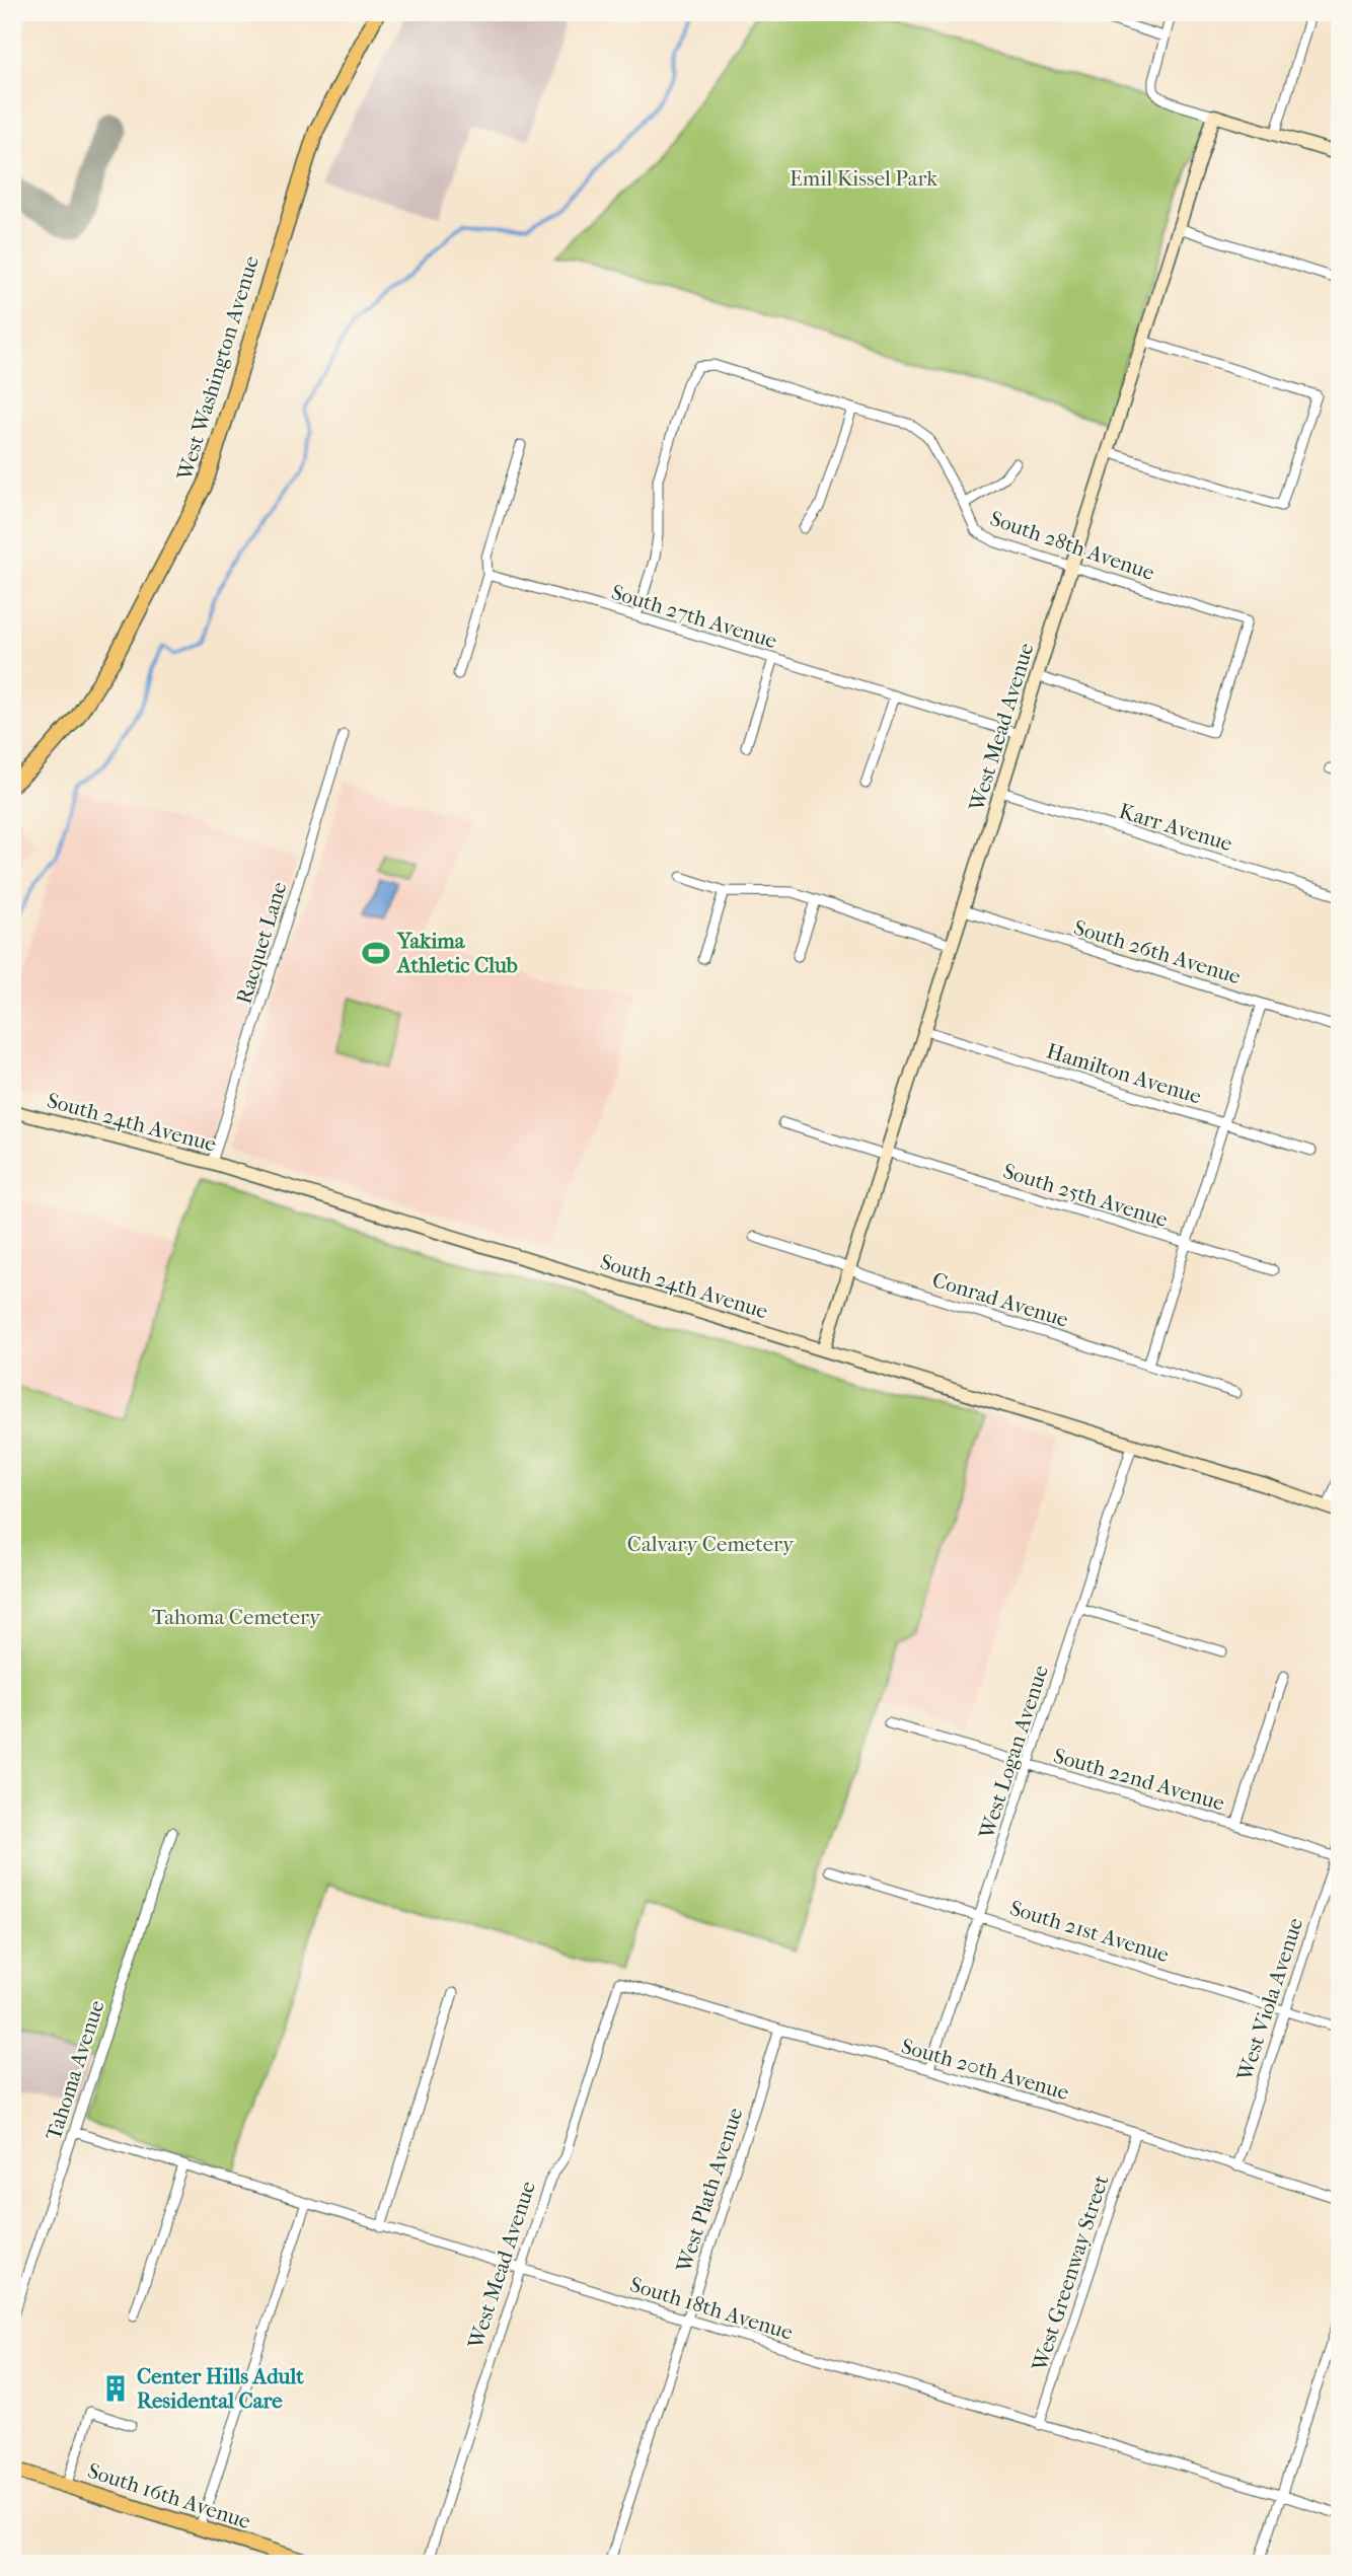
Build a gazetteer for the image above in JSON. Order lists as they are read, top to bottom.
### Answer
{
  "streets": {
    "main road": ["West Washington Avenue", "South 16th Avenue"],
    "street": [
      "South 28th Avenue",
      "South 27th Avenue",
      "West Mead Avenue",
      "Karr Avenue",
      "Racquet Lane",
      "South 26th Avenue",
      "Hamilton Avenue",
      "South 24th Avenue",
      "South 25th Avenue",
      "Conrad Avenue",
      "West Logan Avenue",
      "South 22nd Avenue",
      "South 21st Avenue",
      "West Viola Avenue",
      "South 20th Avenue",
      "Tahoma Avenue",
      "West Plath Avenue",
      "West Greenway Street",
      "South 18th Avenue"
    ]
  },
  "crossings": [
    ["South 28th Avenue", "South 27th Avenue"],
    ["South 28th Avenue", "West Mead Avenue"],
    ["South 27th Avenue", "West Mead Avenue"],
    ["West Mead Avenue", "Karr Avenue"],
    ["West Mead Avenue", "South 26th Avenue"],
    ["West Mead Avenue", "Hamilton Avenue"],
    ["West Mead Avenue", "South 24th Avenue"],
    ["West Mead Avenue", "South 25th Avenue"],
    ["West Mead Avenue", "Conrad Avenue"],
    ["West Mead Avenue", "South 20th Avenue"],
    ["West Mead Avenue", "South 18th Avenue"],
    ["Racquet Lane", "South 24th Avenue"],
    ["South 24th Avenue", "West Logan Avenue"],
    ["West Logan Avenue", "South 22nd Avenue"],
    ["West Logan Avenue", "South 21st Avenue"],
    ["West Logan Avenue", "South 20th Avenue"],
    ["South 22nd Avenue", "West Viola Avenue"],
    ["South 21st Avenue", "West Viola Avenue"],
    ["West Viola Avenue", "South 20th Avenue"],
    ["South 20th Avenue", "West Plath Avenue"],
    ["South 20th Avenue", "West Greenway Street"],
    ["Tahoma Avenue", "South 18th Avenue"],
    ["West Plath Avenue", "South 18th Avenue"],
    ["West Greenway Street", "South 18th Avenue"]
  ],
  "parks": ["Emil Kissel Park", "Calvary Cemetery", "Tahoma Cemetery"],
  "places": {
    "sports": ["Yakima Athletic Club"],
    "building": ["Center Hills Adult Residental Care"]
  }
}
